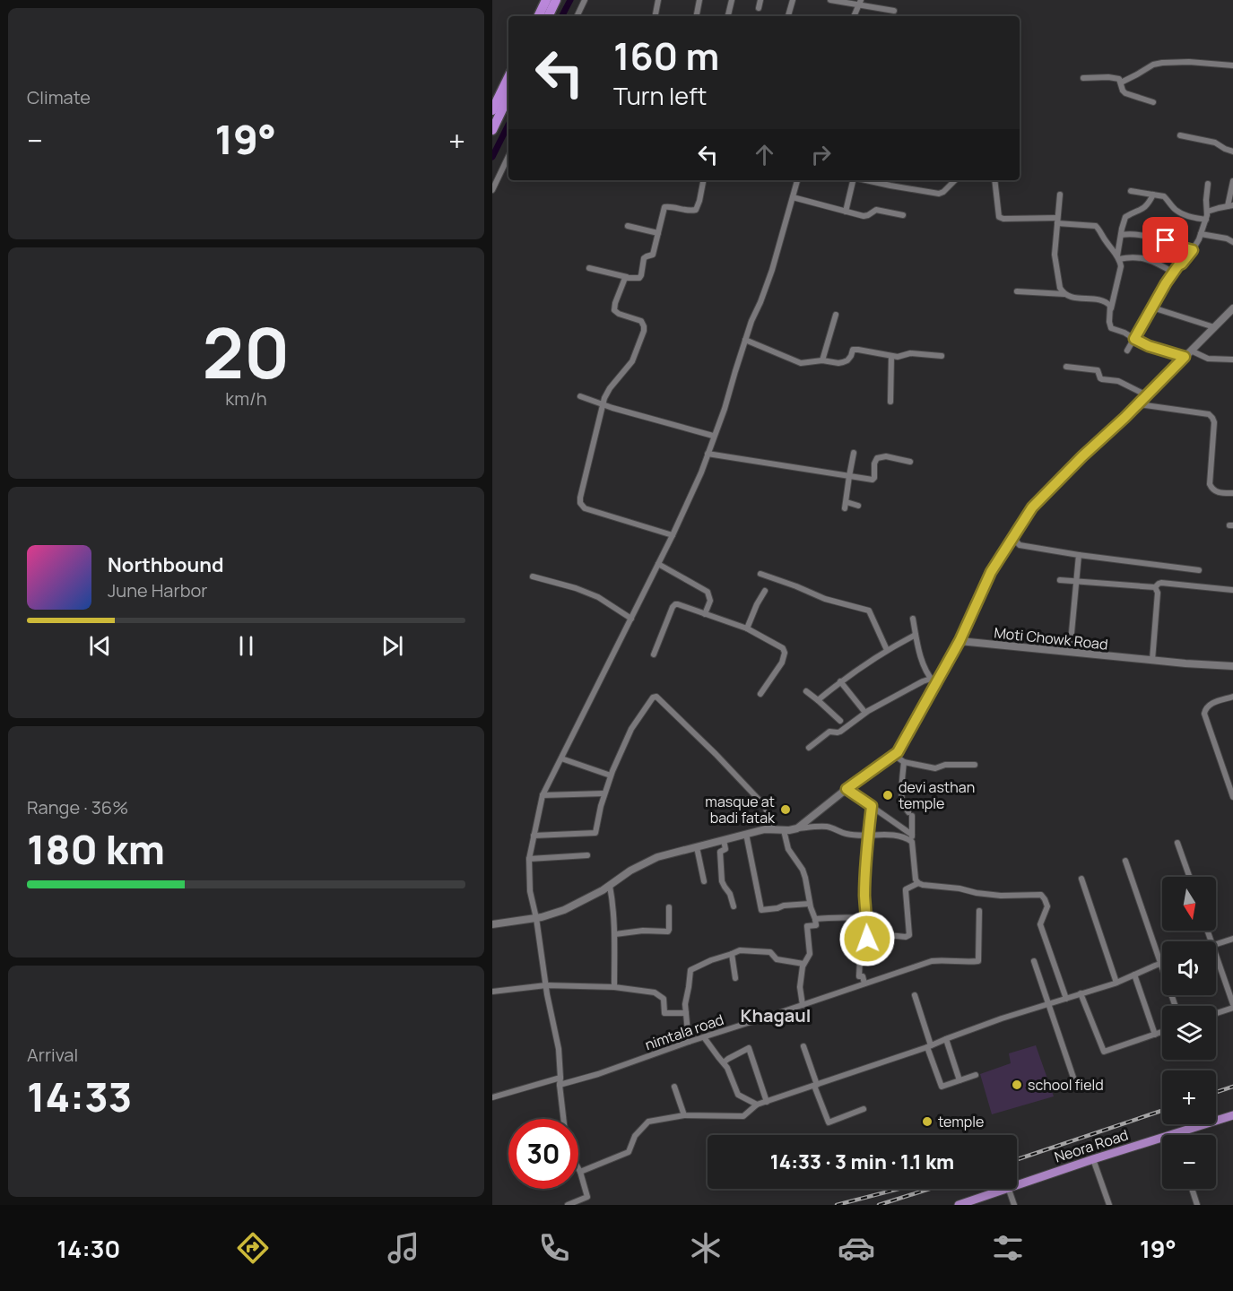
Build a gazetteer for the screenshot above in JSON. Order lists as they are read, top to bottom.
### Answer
{
  "streets": {
    "main road": ["Neora Road"],
    "street": ["Moti Chowk Road", "nimtala road"]
  },
  "districts": ["Khagaul"],
  "places": [
    "devi asthan temple",
    "masque at badi fatak",
    "school field",
    "temple"
  ],
  "north": "bottom",
  "page": {
    "tile": [
      "Climate",
      ["20", "km/h"],
      ["Range · 36%", "180 km"],
      ["Arrival", "14:33"]
    ],
    "turn": ["160 m", "Turn left"],
    "heat": ["−", "19°", "+"],
    "song": ["Northbound", "June Harbor"],
    "map_buttons": ["+", "−"],
    "limit": "30",
    "trip": "14:33 · 3 min · 1.1 km",
    "tabs": ["14:30", "19°"]
  }
}
